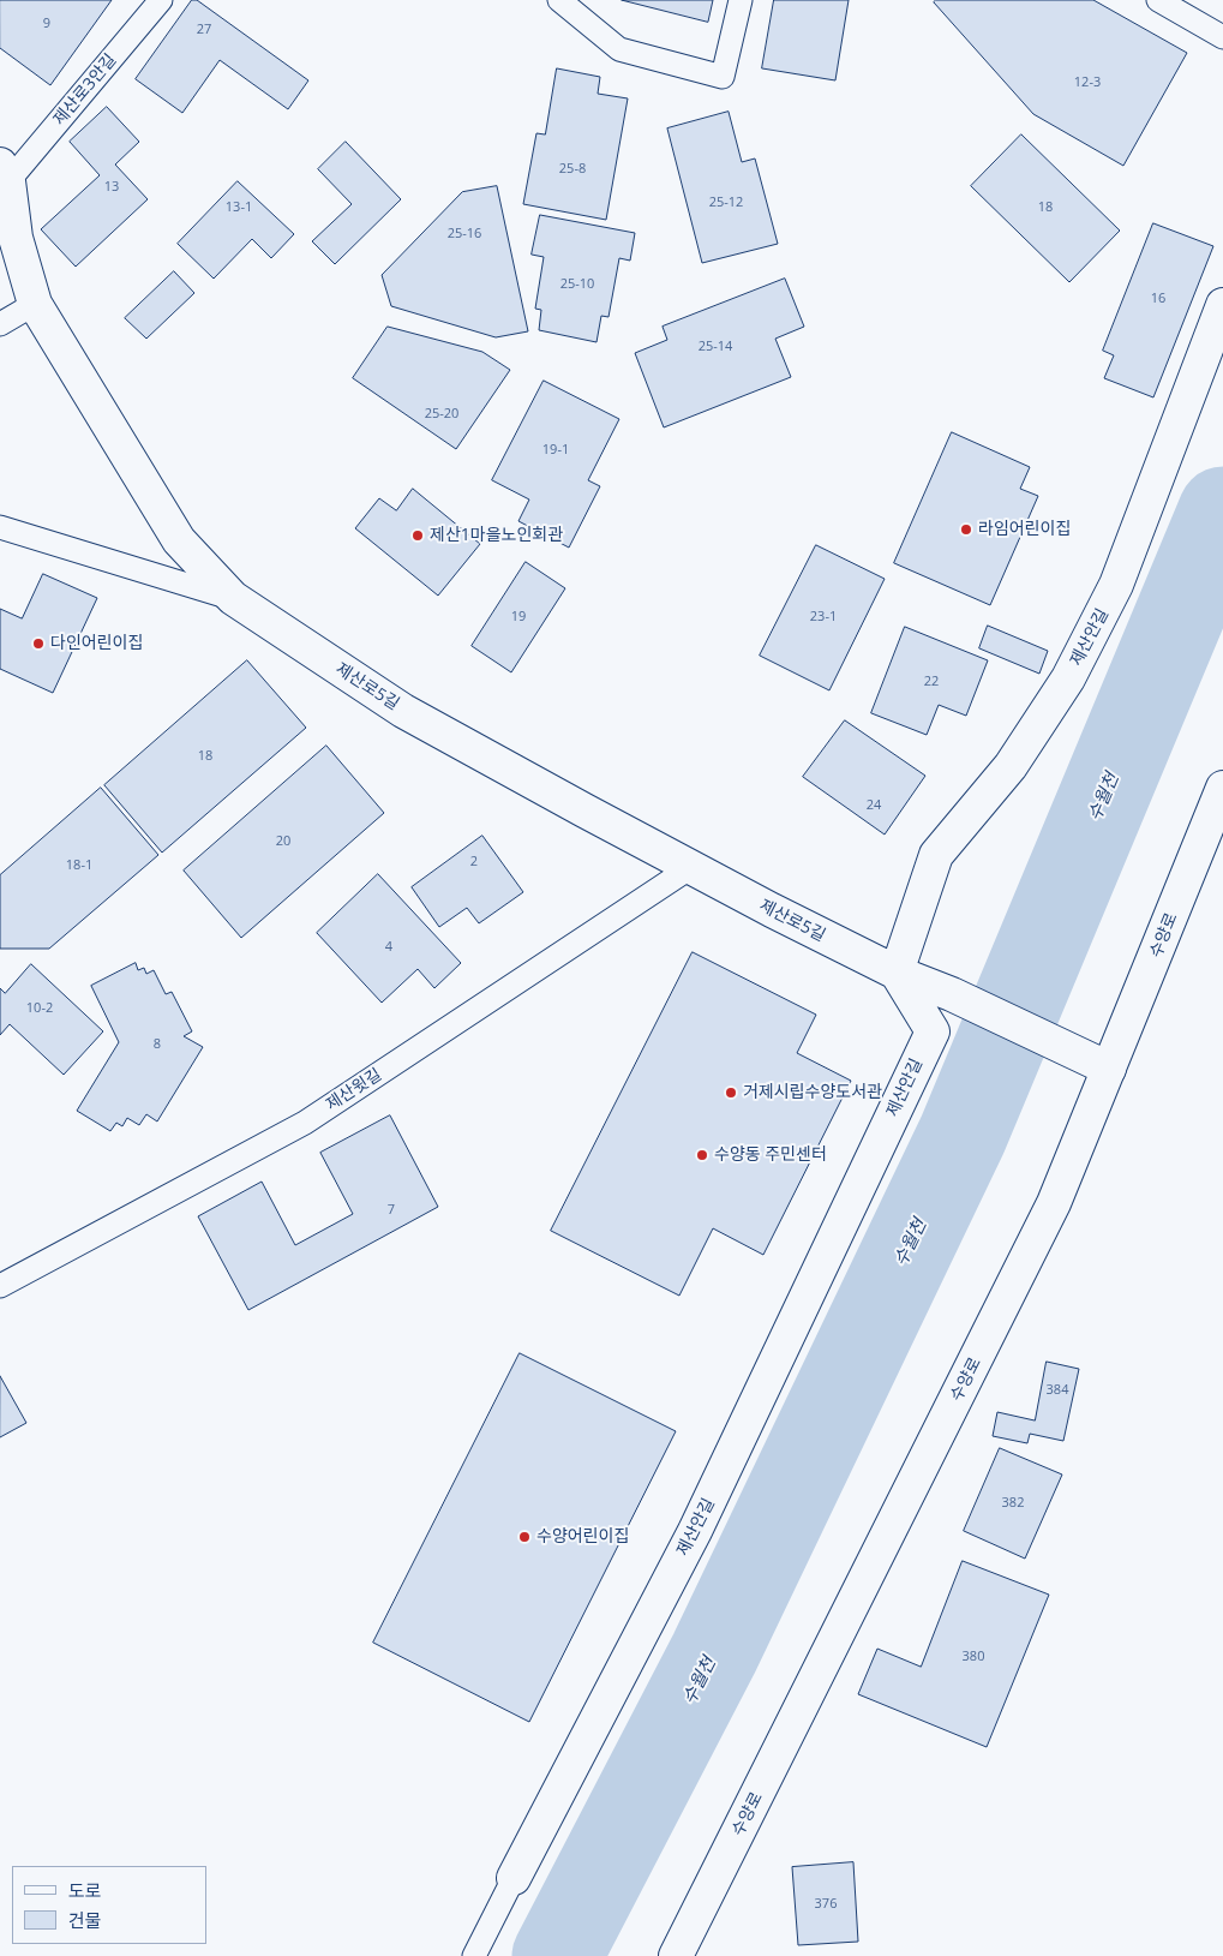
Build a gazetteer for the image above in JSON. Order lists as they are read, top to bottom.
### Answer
{
  "streets": {
    "street": ["제산안길", "제산로5길", "수양로"],
    "lane": ["제산로3안길", "제산윗길"]
  },
  "crossings": [
    ["제산로3안길", "제산로5길"],
    ["제산안길", "제산로5길"],
    ["제산로5길", "수양로"],
    ["제산로5길", "제산윗길"]
  ],
  "water": ["수월천"],
  "places": [
    "라임어린이집",
    "제산1마을노인회관",
    "다인어린이집",
    "거제시립수양도서관",
    "수양동 주민센터",
    "수양어린이집"
  ],
  "house_numbers": [
    "9",
    "27",
    "12-3",
    "25-8",
    "13",
    "25-12",
    "13-1",
    "18",
    "25-16",
    "25-10",
    "16",
    "25-14",
    "25-20",
    "19-1",
    "19",
    "23-1",
    "22",
    "18",
    "24",
    "20",
    "2",
    "18-1",
    "4",
    "10-2",
    "8",
    "7",
    "384",
    "382",
    "380",
    "376"
  ],
  "legend": ["도로", "건물"]
}
